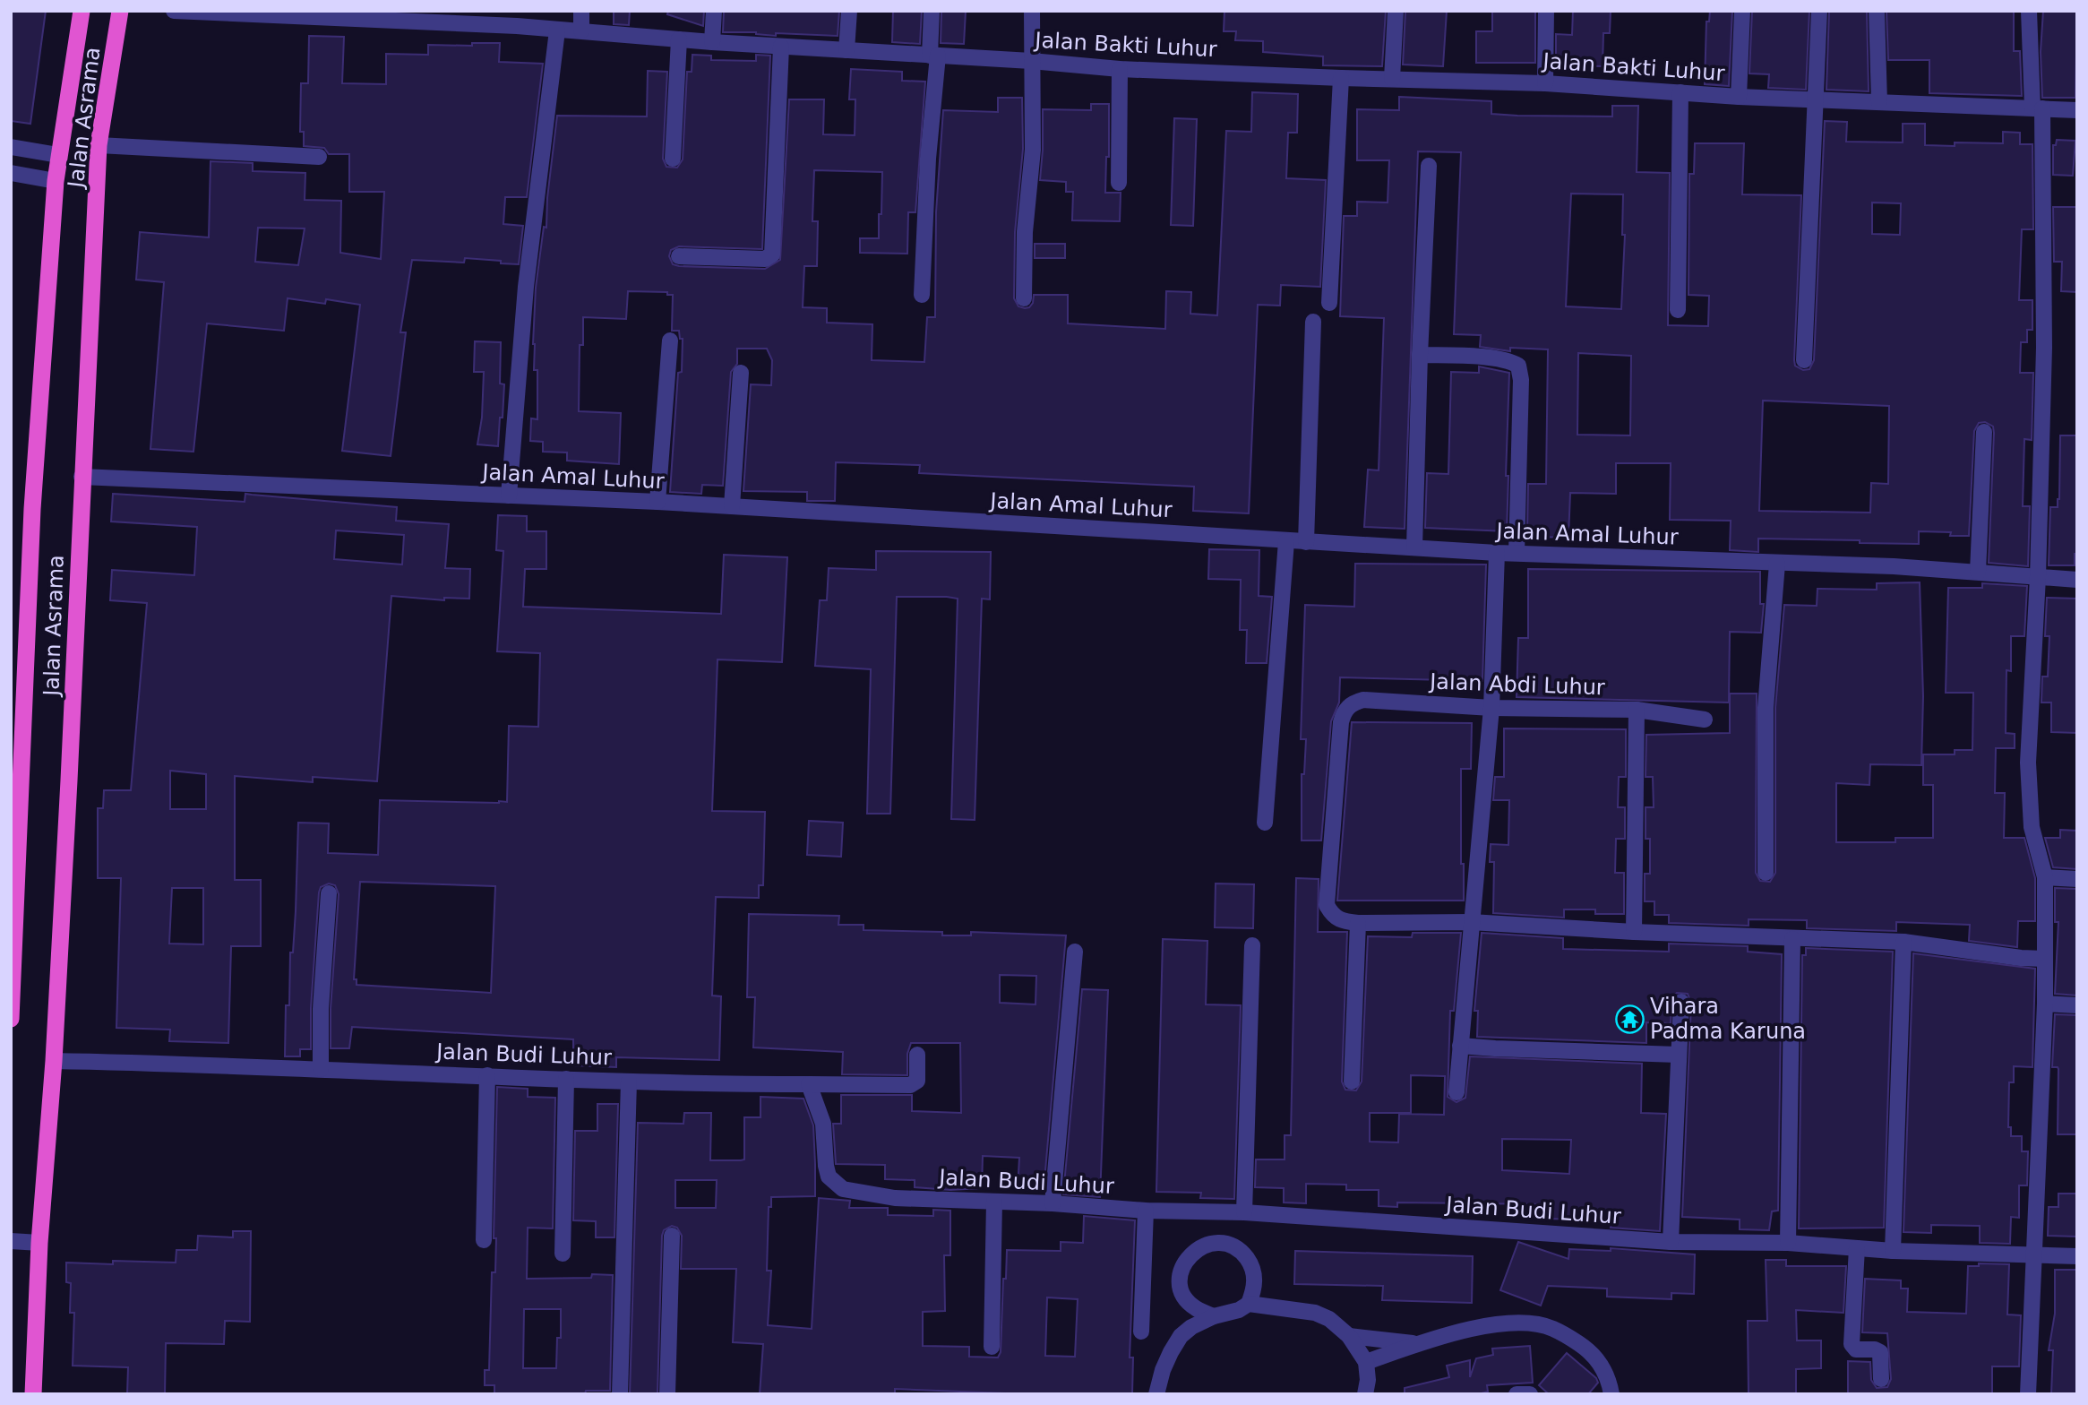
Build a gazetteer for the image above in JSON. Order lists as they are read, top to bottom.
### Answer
{
  "streets": {
    "highway": ["Jalan Asrama"],
    "street": [
      "Jalan Bakti Luhur",
      "Jalan Amal Luhur",
      "Jalan Abdi Luhur",
      "Jalan Budi Luhur"
    ]
  },
  "crossings": [
    ["Jalan Asrama", "Jalan Amal Luhur"],
    ["Jalan Asrama", "Jalan Budi Luhur"]
  ],
  "places": {
    "temple": ["Vihara Padma Karuna"]
  }
}
